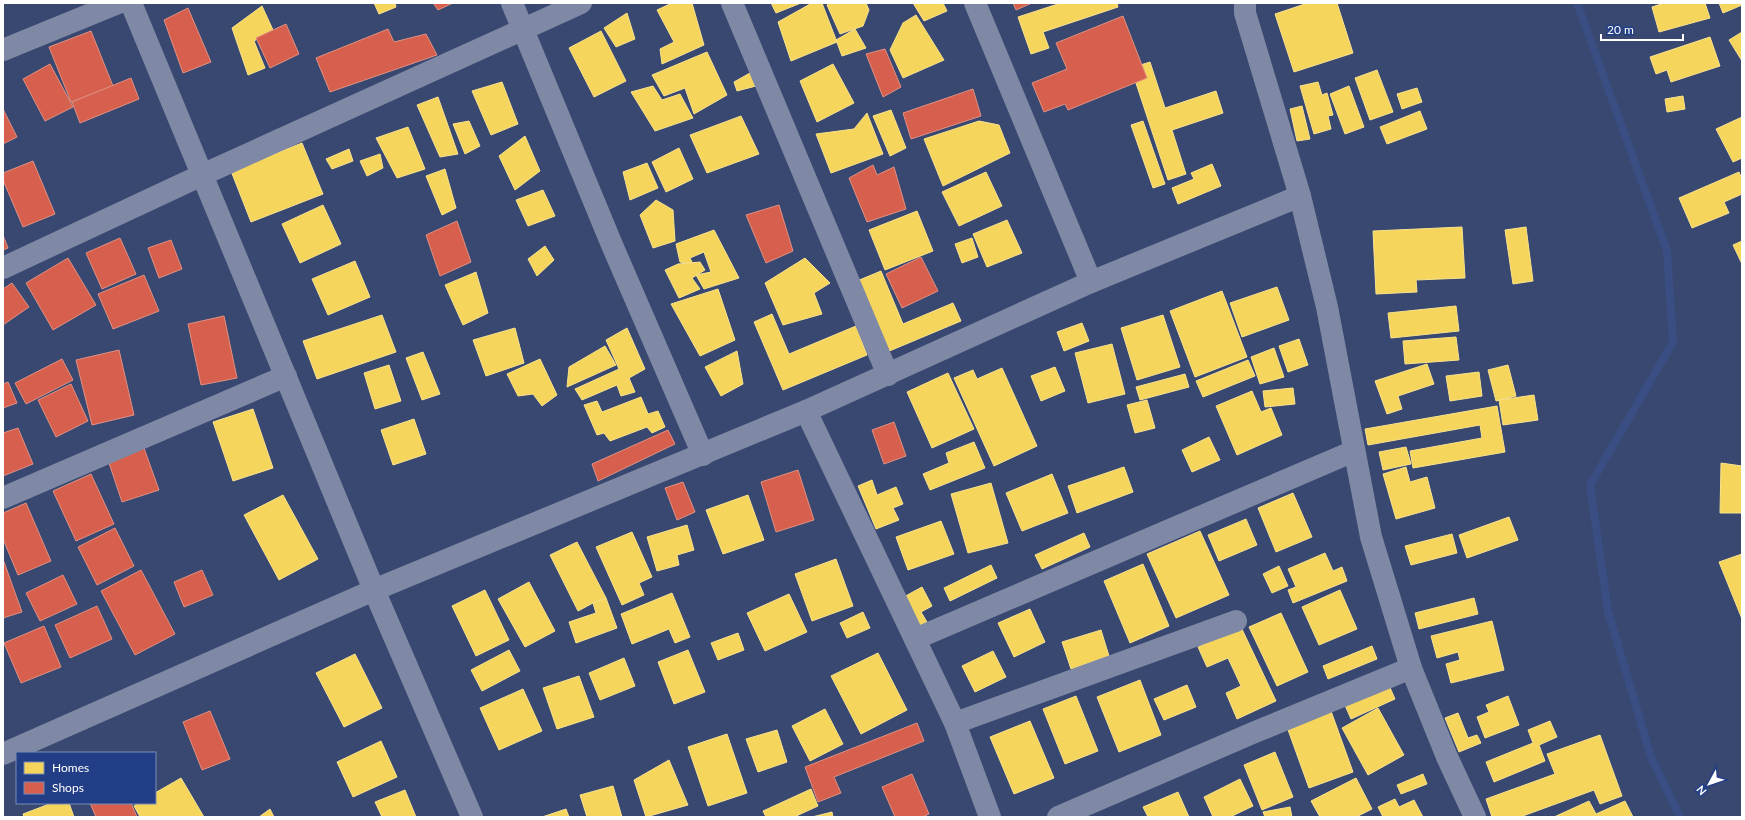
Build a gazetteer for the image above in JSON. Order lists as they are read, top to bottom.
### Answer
{
  "legend": ["Homes", "Shops"],
  "scale_bar": "20 m",
  "north": "bottom left"
}
